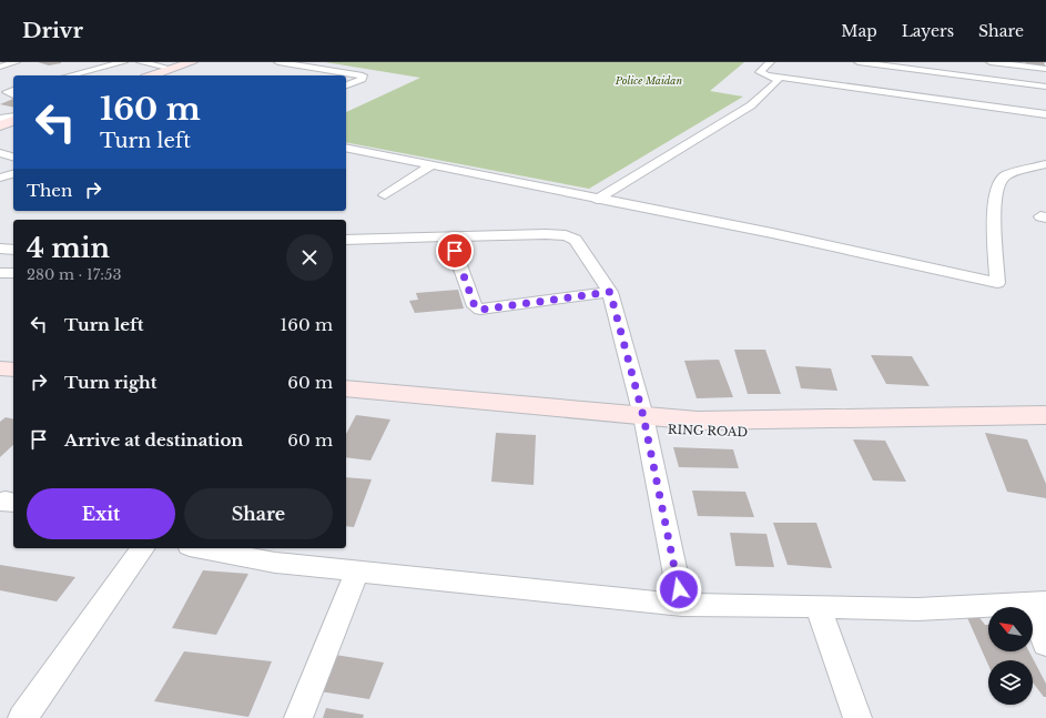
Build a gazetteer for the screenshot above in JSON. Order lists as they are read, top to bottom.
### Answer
{
  "streets": {
    "main road": ["RING ROAD"]
  },
  "parks": ["Police Maidan"],
  "north": "top left",
  "page": {
    "header": "Drivr",
    "nav": ["Map", "Layers", "Share"],
    "turn": ["160 m", "Turn left"],
    "then": "Then",
    "heading": ["4 min", "280 m · 17:53"],
    "list": [
      {
        "name": "Turn left",
        "value": "160 m"
      },
      {
        "name": "Turn right",
        "value": "60 m"
      },
      {
        "name": "Arrive at destination",
        "value": "60 m"
      }
    ],
    "buttons": ["Exit", "Share"]
  }
}
